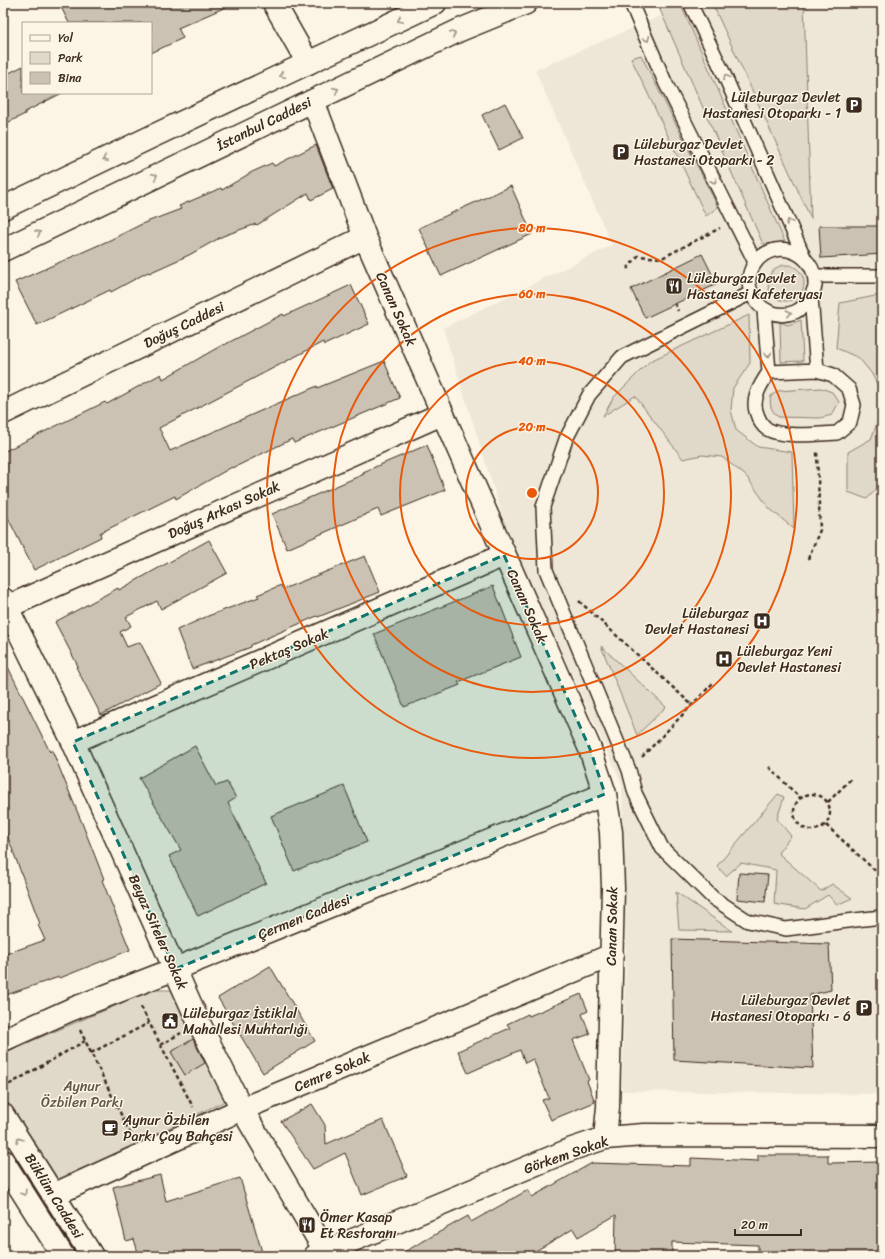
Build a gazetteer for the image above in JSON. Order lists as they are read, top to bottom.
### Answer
{
  "streets": {
    "main road": [
      "İstanbul Caddesi",
      "Canan Sokak",
      "Doğuş Caddesi",
      "Doğuş Arkası Sokak",
      "Pektaş Sokak",
      "Çermen Caddesi",
      "Beyaz Siteler Sokak",
      "Cemre Sokak",
      "Görkem Sokak",
      "Büklüm Caddesi"
    ]
  },
  "crossings": [
    ["İstanbul Caddesi", "Canan Sokak"],
    ["Canan Sokak", "Doğuş Caddesi"],
    ["Canan Sokak", "Doğuş Arkası Sokak"],
    ["Canan Sokak", "Pektaş Sokak"],
    ["Canan Sokak", "Çermen Caddesi"],
    ["Canan Sokak", "Cemre Sokak"],
    ["Canan Sokak", "Görkem Sokak"],
    ["Doğuş Arkası Sokak", "Beyaz Siteler Sokak"],
    ["Pektaş Sokak", "Beyaz Siteler Sokak"],
    ["Çermen Caddesi", "Beyaz Siteler Sokak"],
    ["Beyaz Siteler Sokak", "Cemre Sokak"],
    ["Beyaz Siteler Sokak", "Görkem Sokak"],
    ["Cemre Sokak", "Büklüm Caddesi"]
  ],
  "parks": ["Aynur Özbilen Parkı"],
  "places": {
    "parking": ["Lüleburgaz Devlet Hastanesi Otoparkı - 1", "Lüleburgaz Devlet Hastanesi Otoparkı - 2", "Lüleburgaz Devlet Hastanesi Otoparkı - 6"],
    "restaurant": ["Lüleburgaz Devlet Hastanesi Kafeteryası", "Ömer Kasap Et Restoranı"],
    "hospital": ["Lüleburgaz Devlet Hastanesi", "Lüleburgaz Yeni Devlet Hastanesi"],
    "public building": ["Lüleburgaz İstiklal Mahallesi Muhtarlığı"],
    "cafe": ["Aynur Özbilen Parkı Çay Bahçesi"]
  },
  "legend": ["Yol", "Park", "Bina"],
  "scale_bar": "20 m",
  "rings": [
    "80 m",
    "60 m",
    "40 m",
    "20 m"
  ]
}
